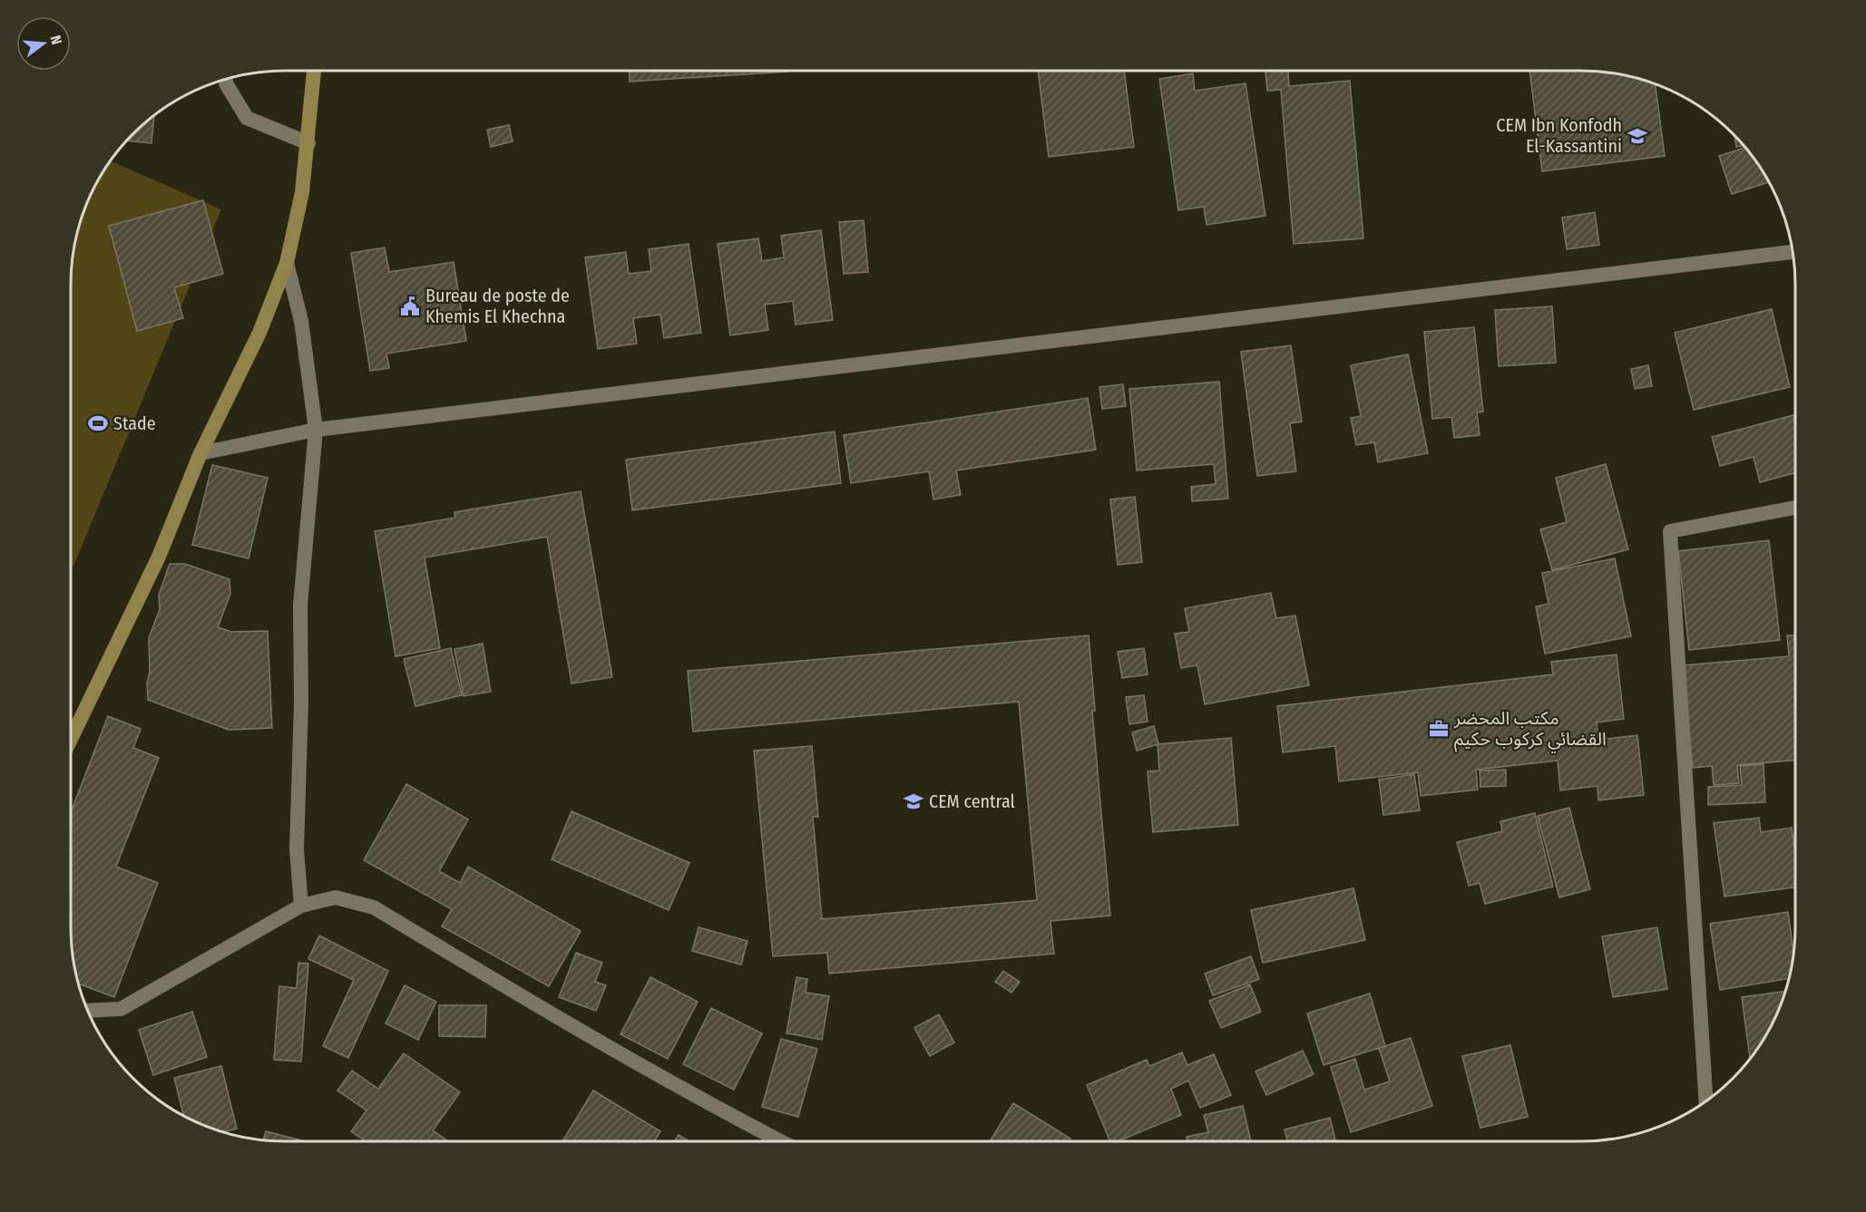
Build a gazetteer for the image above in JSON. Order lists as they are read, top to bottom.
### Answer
{
  "places": {
    "school or university": ["CEM Ibn Konfodh El-Kassantini", "CEM central"],
    "public building": ["Bureau de poste de Khemis El Khechna"],
    "sports": ["Stade"],
    "office": ["مكتب المحضر القضائي كركوب حكيم"]
  },
  "north": "right"
}
